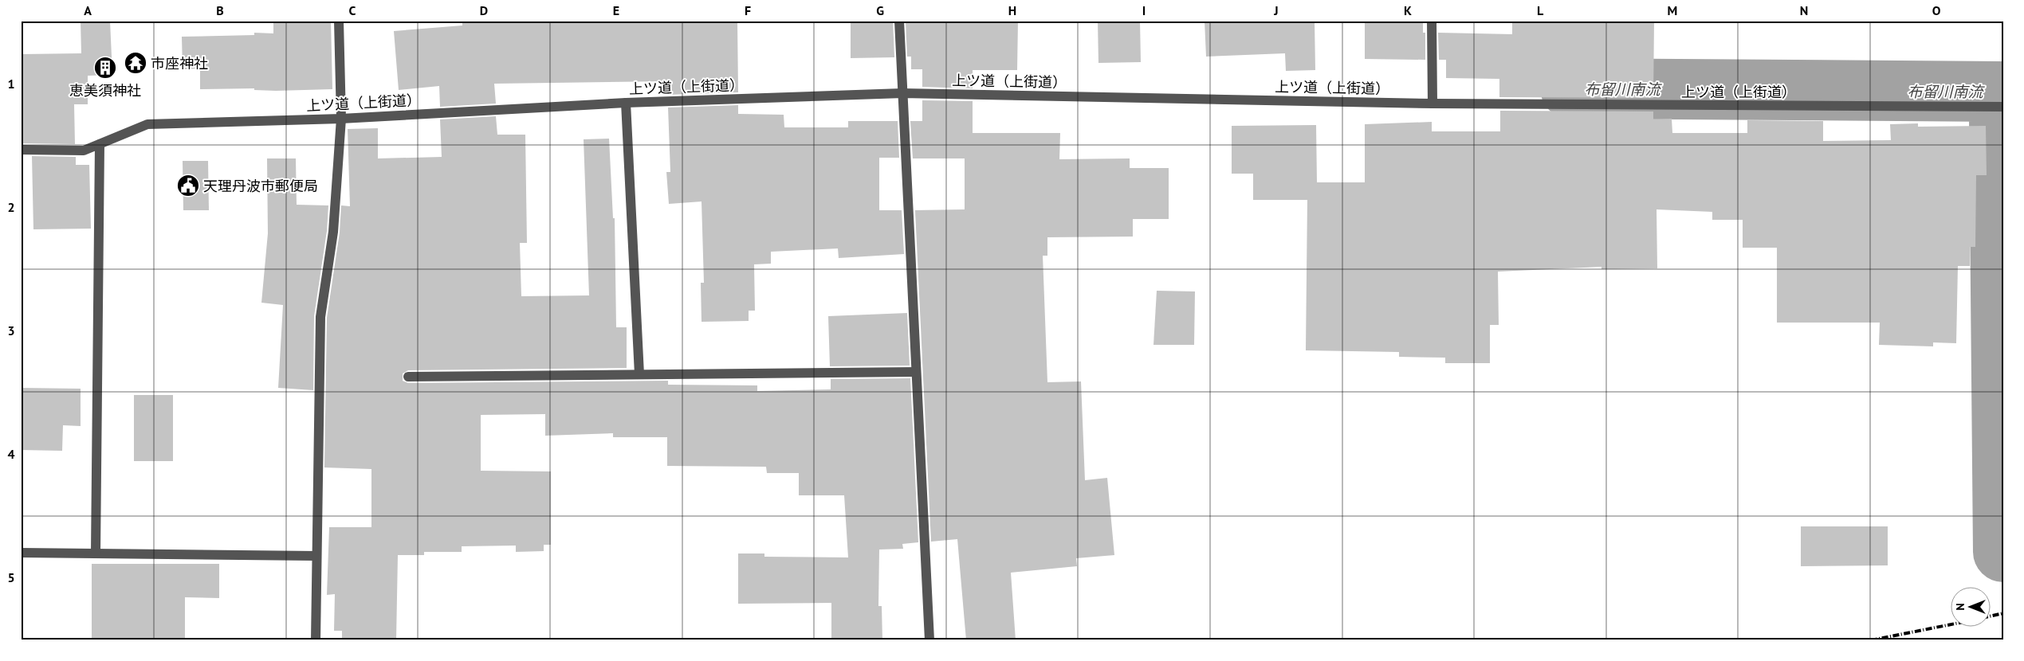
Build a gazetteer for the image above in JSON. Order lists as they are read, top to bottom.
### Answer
{
  "streets": {
    "street": ["上ツ道（上街道）"]
  },
  "water": ["布留川南流"],
  "places": {
    "temple": ["市座神社"],
    "building": ["恵美須神社"],
    "public building": ["天理丹波市郵便局"]
  },
  "north": "left",
  "grid": {
    "columns": [
      "A",
      "B",
      "C",
      "D",
      "E",
      "F",
      "G",
      "H",
      "I",
      "J",
      "K",
      "L",
      "M",
      "N",
      "O"
    ],
    "rows": [
      "1",
      "2",
      "3",
      "4",
      "5"
    ]
  }
}
